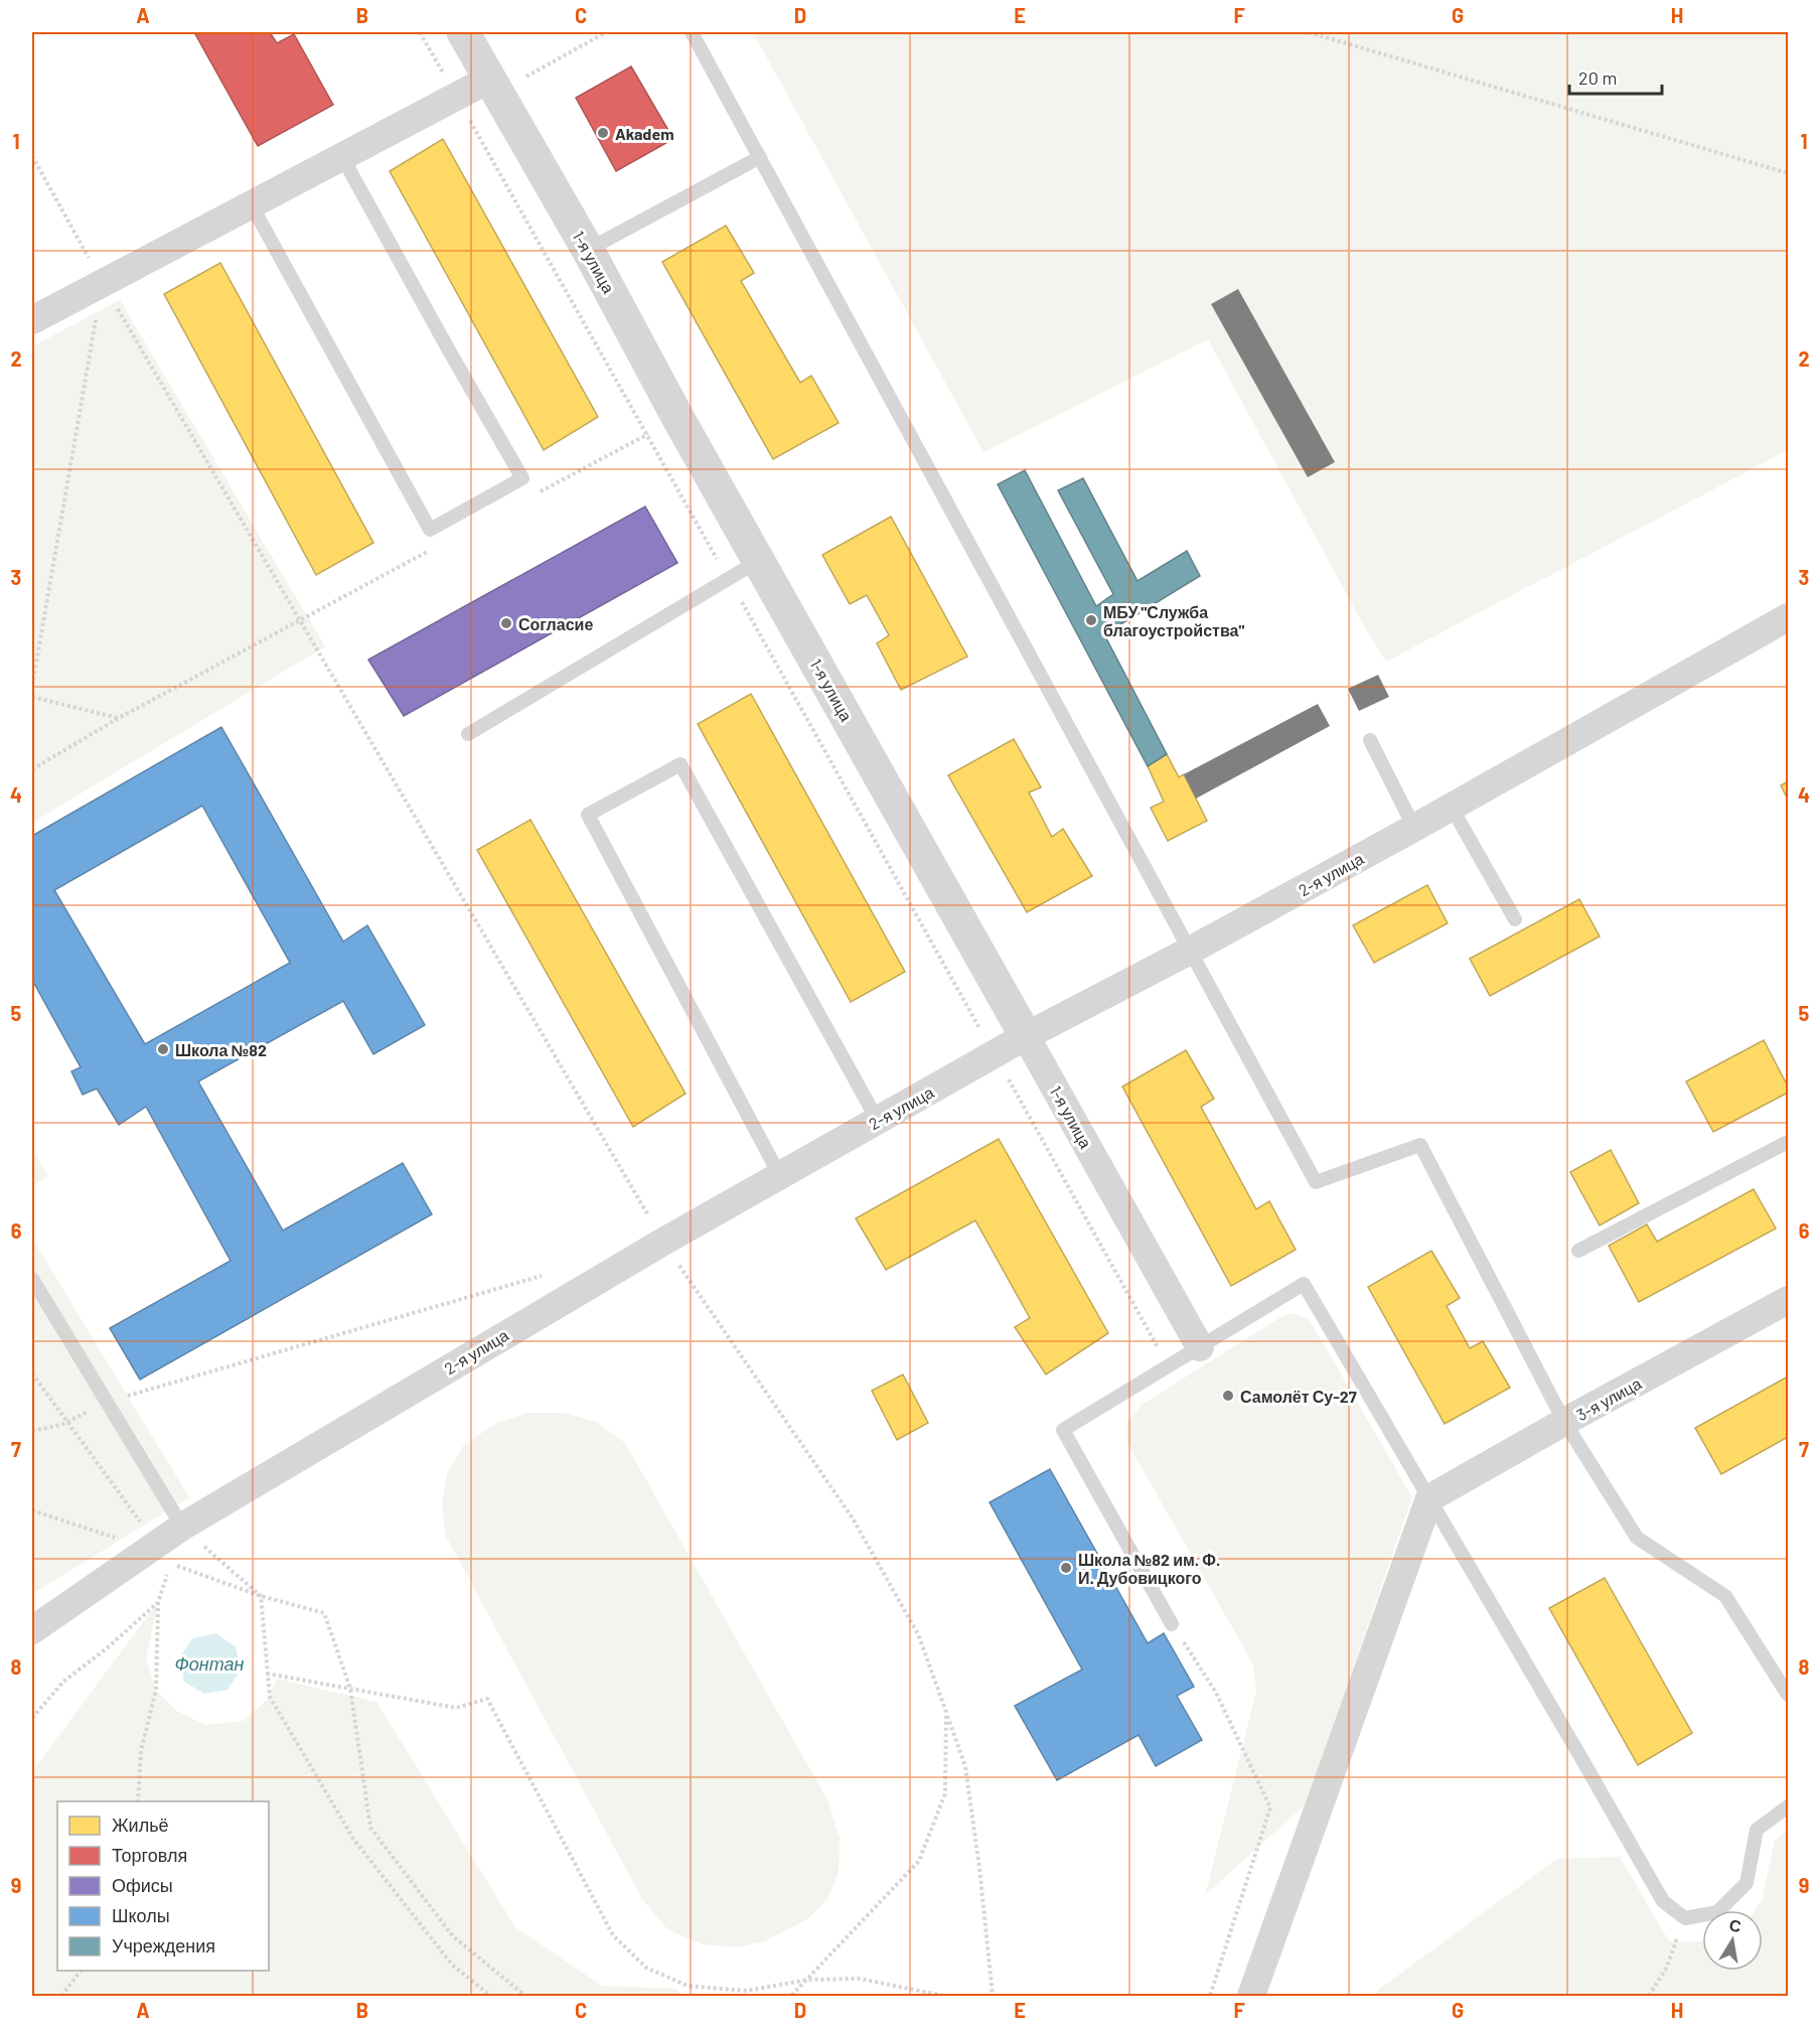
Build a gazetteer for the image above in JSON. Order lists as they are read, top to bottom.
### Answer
{
  "streets": {
    "street": ["1-я улица", "2-я улица", "3-я улица"]
  },
  "crossings": [
    ["1-я улица", "2-я улица"]
  ],
  "water": ["Фонтан"],
  "places": [
    "Akadem",
    "МБУ \"Служба благоустройства\"",
    "Согласие",
    "Школа №82",
    "Самолёт Су-27",
    "Школа №82 им. Ф. И. Дубовицкого"
  ],
  "legend": [
    "Жильё",
    "Торговля",
    "Офисы",
    "Школы",
    "Учреждения"
  ],
  "scale_bar": "20 m",
  "north": "top",
  "grid": {
    "columns": [
      "A",
      "B",
      "C",
      "D",
      "E",
      "F",
      "G",
      "H"
    ],
    "rows": [
      "1",
      "2",
      "3",
      "4",
      "5",
      "6",
      "7",
      "8",
      "9"
    ]
  }
}
